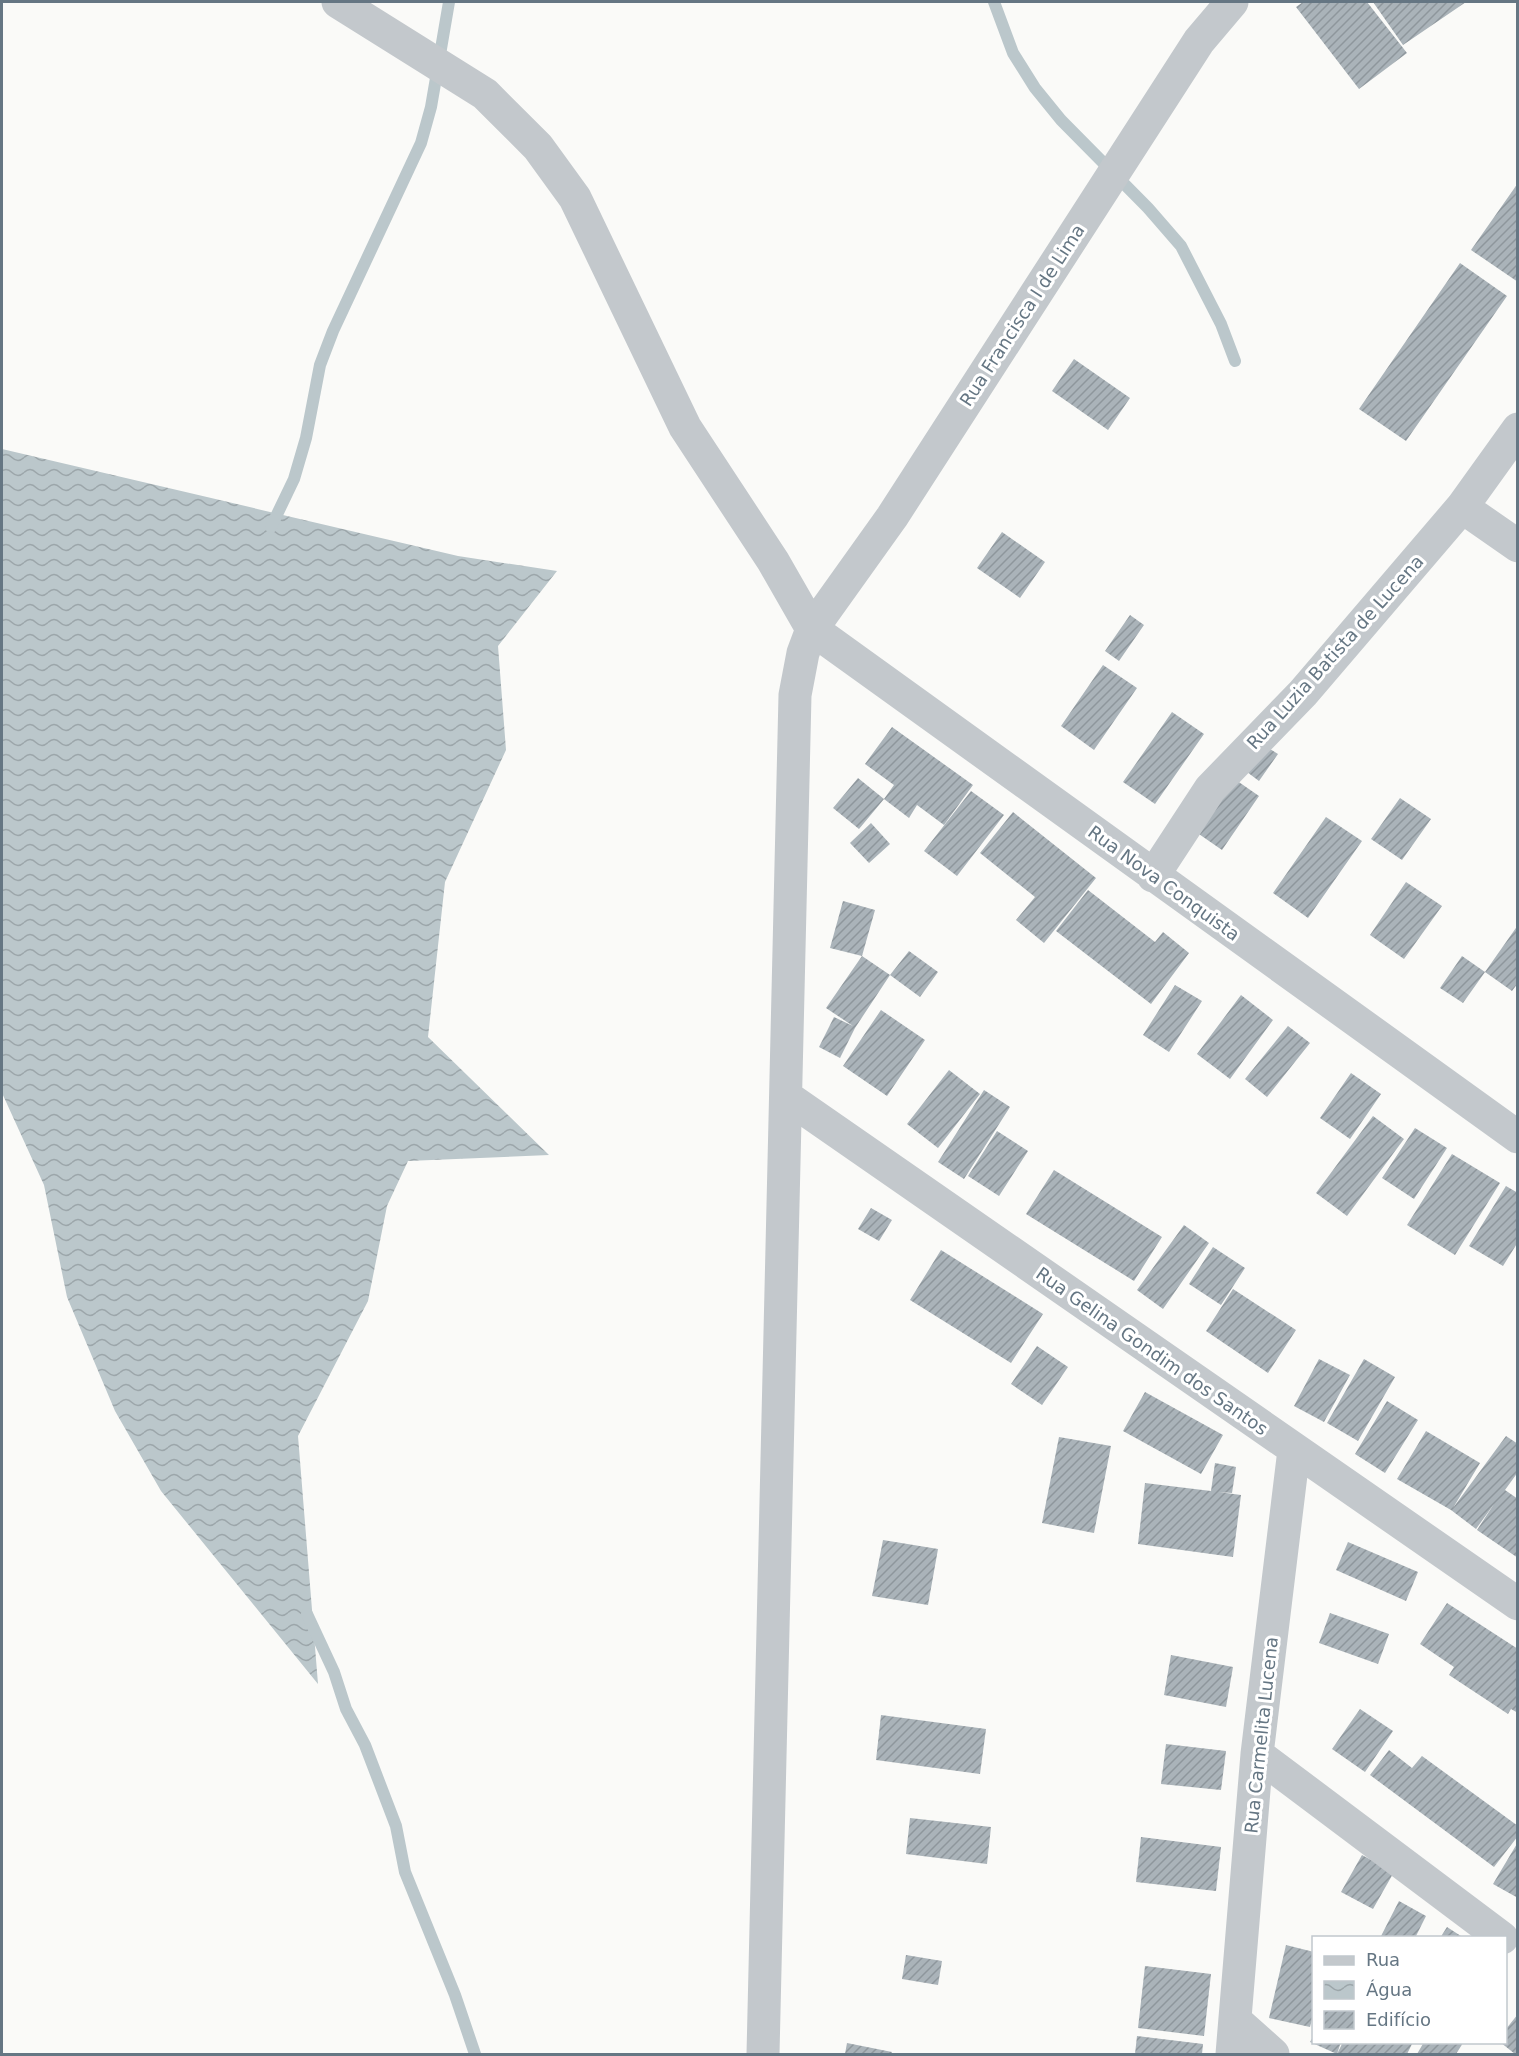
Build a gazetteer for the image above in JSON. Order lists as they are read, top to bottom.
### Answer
{
  "streets": {
    "street": [
      "Rua Francisca I de Lima",
      "Rua Luzia Batista de Lucena",
      "Rua Nova Conquista",
      "Rua Gelina Gondim dos Santos",
      "Rua Carmelita Lucena"
    ]
  },
  "crossings": [
    ["Rua Francisca I de Lima", "Rua Nova Conquista"],
    ["Rua Francisca I de Lima", "Rua Gelina Gondim dos Santos"],
    ["Rua Luzia Batista de Lucena", "Rua Nova Conquista"],
    ["Rua Gelina Gondim dos Santos", "Rua Carmelita Lucena"]
  ],
  "legend": ["Rua", "Água", "Edifício"]
}
